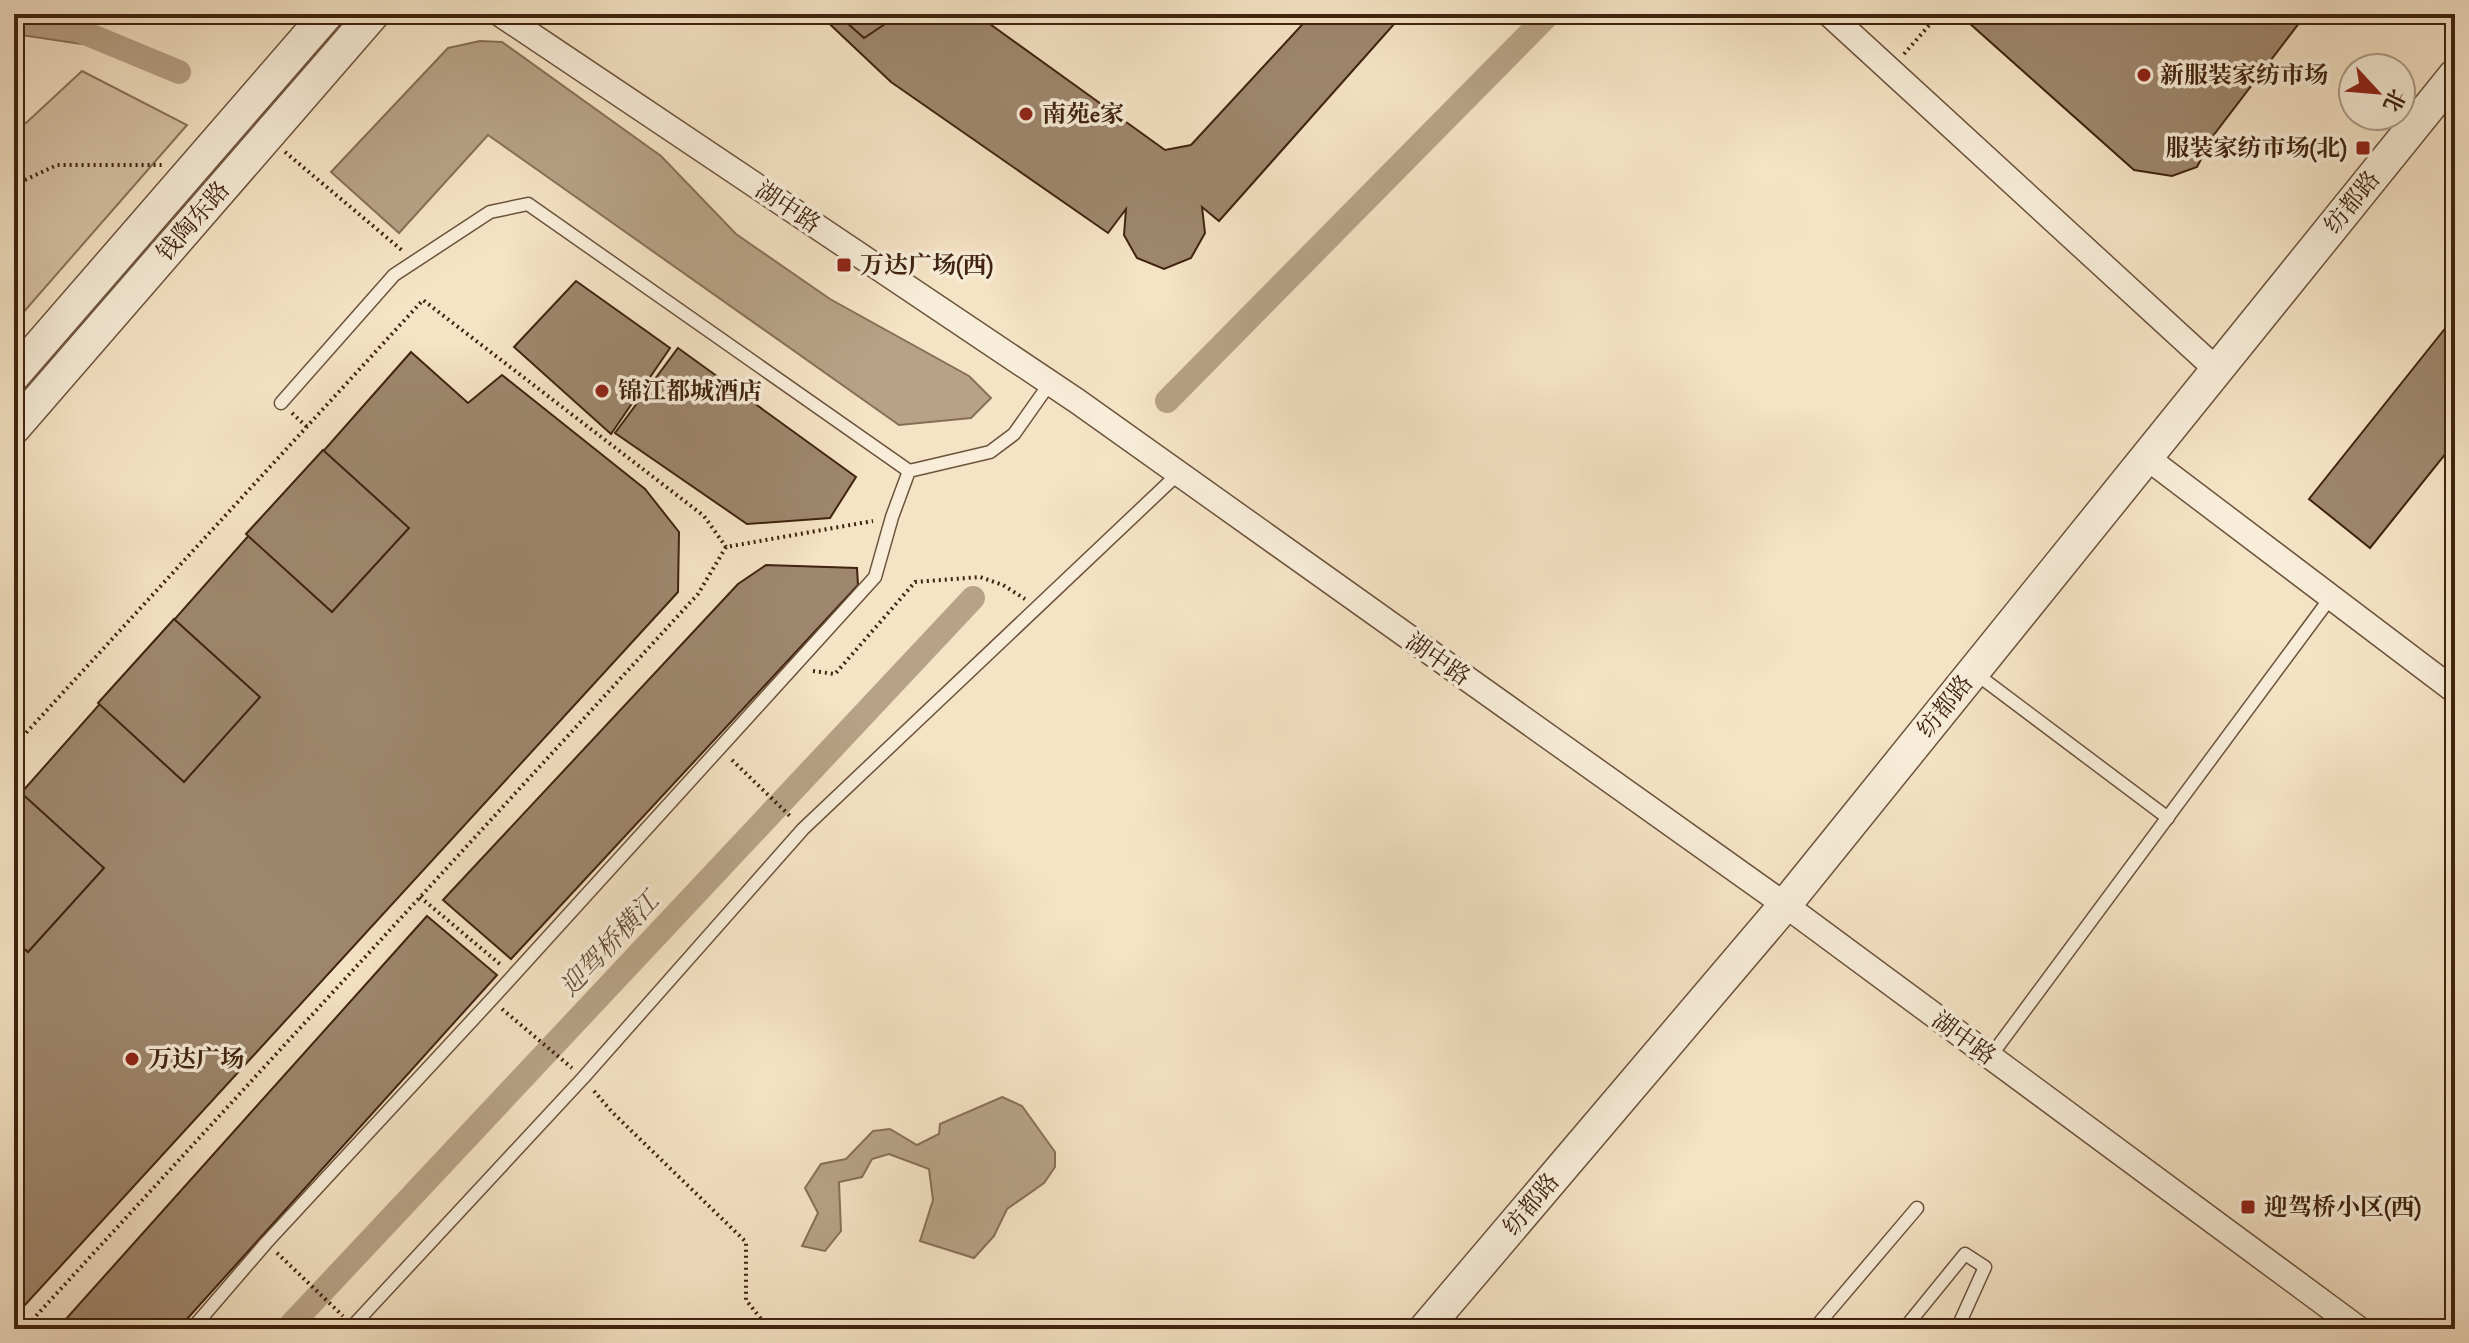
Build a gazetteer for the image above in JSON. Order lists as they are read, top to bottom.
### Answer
{
  "streets": {
    "street": ["纺都路", "湖中路", "钱陶东路"]
  },
  "crossings": [
    ["纺都路", "湖中路"]
  ],
  "water": ["迎驾桥横江"],
  "places": {
    "other": [
      "新服装家纺市场",
      "南苑e家",
      "锦江都城酒店",
      "万达广场"
    ],
    "transit": ["服装家纺市场(北)", "万达广场(西)", "迎驾桥小区(西)"]
  },
  "north": "bottom right"
}
